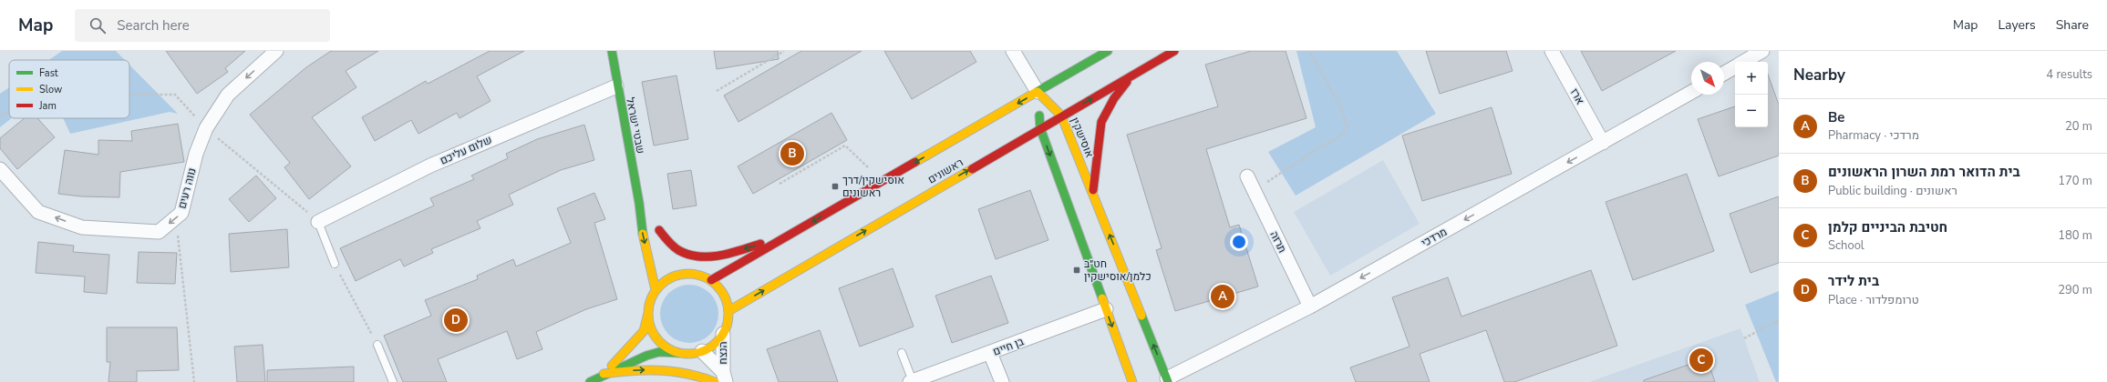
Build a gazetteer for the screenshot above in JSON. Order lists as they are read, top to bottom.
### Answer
{
  "streets": {
    "street": [
      "ארז",
      "שבטי ישראל",
      "אוסישקין",
      "שלום עליכם",
      "ראשונים",
      "נווה רעים",
      "מרדכי",
      "תרזה",
      "בן חיים",
      "הנצח"
    ]
  },
  "crossings": [
    ["ארז", "מרדכי"],
    ["שבטי ישראל", "שלום עליכם"],
    ["שבטי ישראל", "ראשונים"],
    ["שבטי ישראל", "הנצח"],
    ["אוסישקין", "ראשונים"],
    ["אוסישקין", "מרדכי"],
    ["ראשונים", "הנצח"],
    ["מרדכי", "תרזה"]
  ],
  "one_way": ["נווה רעים", "מרדכי"],
  "places": {
    "transit": ["אוסישקין/דרך ראשונים", "חט״ב כלמן/אוסישקין"]
  },
  "legend": ["Fast", "Slow", "Jam"],
  "north": "bottom right",
  "page": {
    "header": "Map",
    "search": "Search here",
    "nav": ["Map", "Layers", "Share"],
    "heading": ["Nearby", "4 results"],
    "map_buttons": ["+", "−"],
    "list": [
      {
        "mark": "A",
        "name": "Be",
        "note": "Pharmacy · מרדכי",
        "value": "20 m"
      },
      {
        "mark": "B",
        "name": "בית הדואר רמת השרון הראשונים",
        "note": "Public building · ראשונים",
        "value": "170 m"
      },
      {
        "mark": "C",
        "name": "חטיבת הביניים קלמן",
        "note": "School",
        "value": "180 m"
      },
      {
        "mark": "D",
        "name": "בית לידר",
        "note": "Place · טרומפלדור",
        "value": "290 m"
      }
    ],
    "pins": [
      "B",
      "A",
      "D",
      "C"
    ]
  }
}
